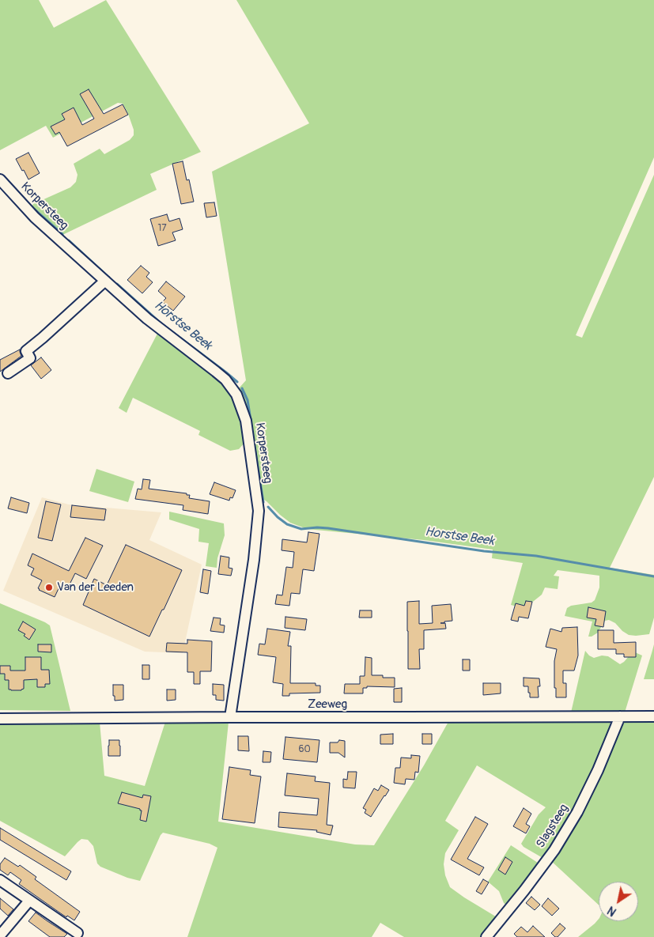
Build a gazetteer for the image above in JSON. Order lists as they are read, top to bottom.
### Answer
{
  "streets": {
    "street": ["Korpersteeg", "Zeeweg", "Slagsteeg"]
  },
  "crossings": [
    ["Korpersteeg", "Zeeweg"],
    ["Zeeweg", "Slagsteeg"]
  ],
  "water": ["Horstse Beek"],
  "places": ["Van der Leeden"],
  "house_numbers": ["17", "60"],
  "north": "bottom left"
}
